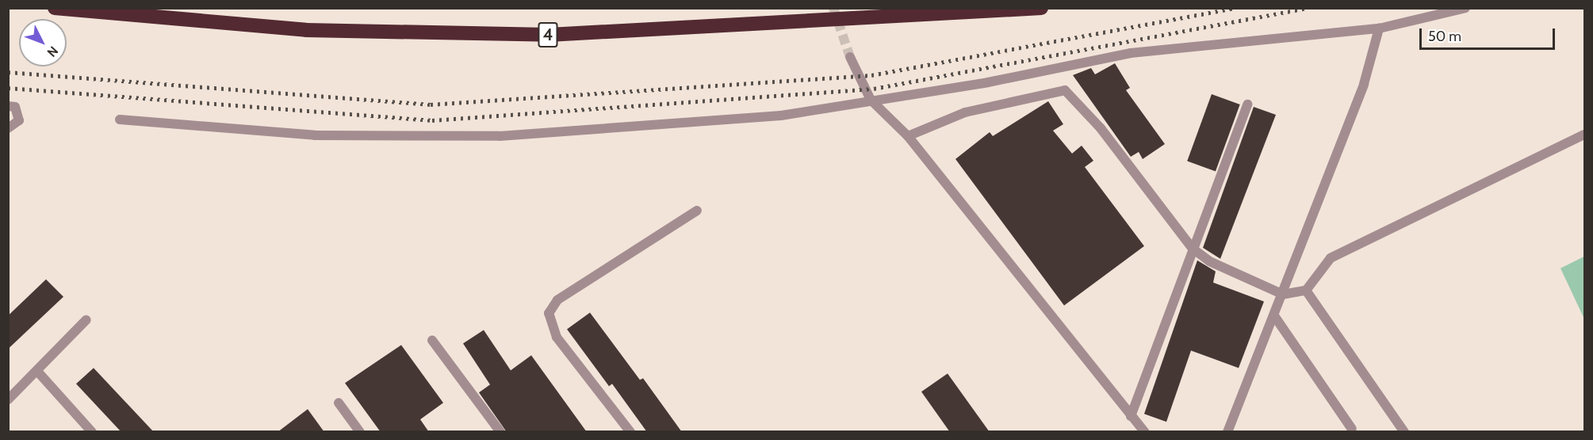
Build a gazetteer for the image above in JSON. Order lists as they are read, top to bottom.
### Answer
{
  "streets": {
    "highway": ["4"]
  },
  "scale_bar": "50 m",
  "north": "bottom right"
}
